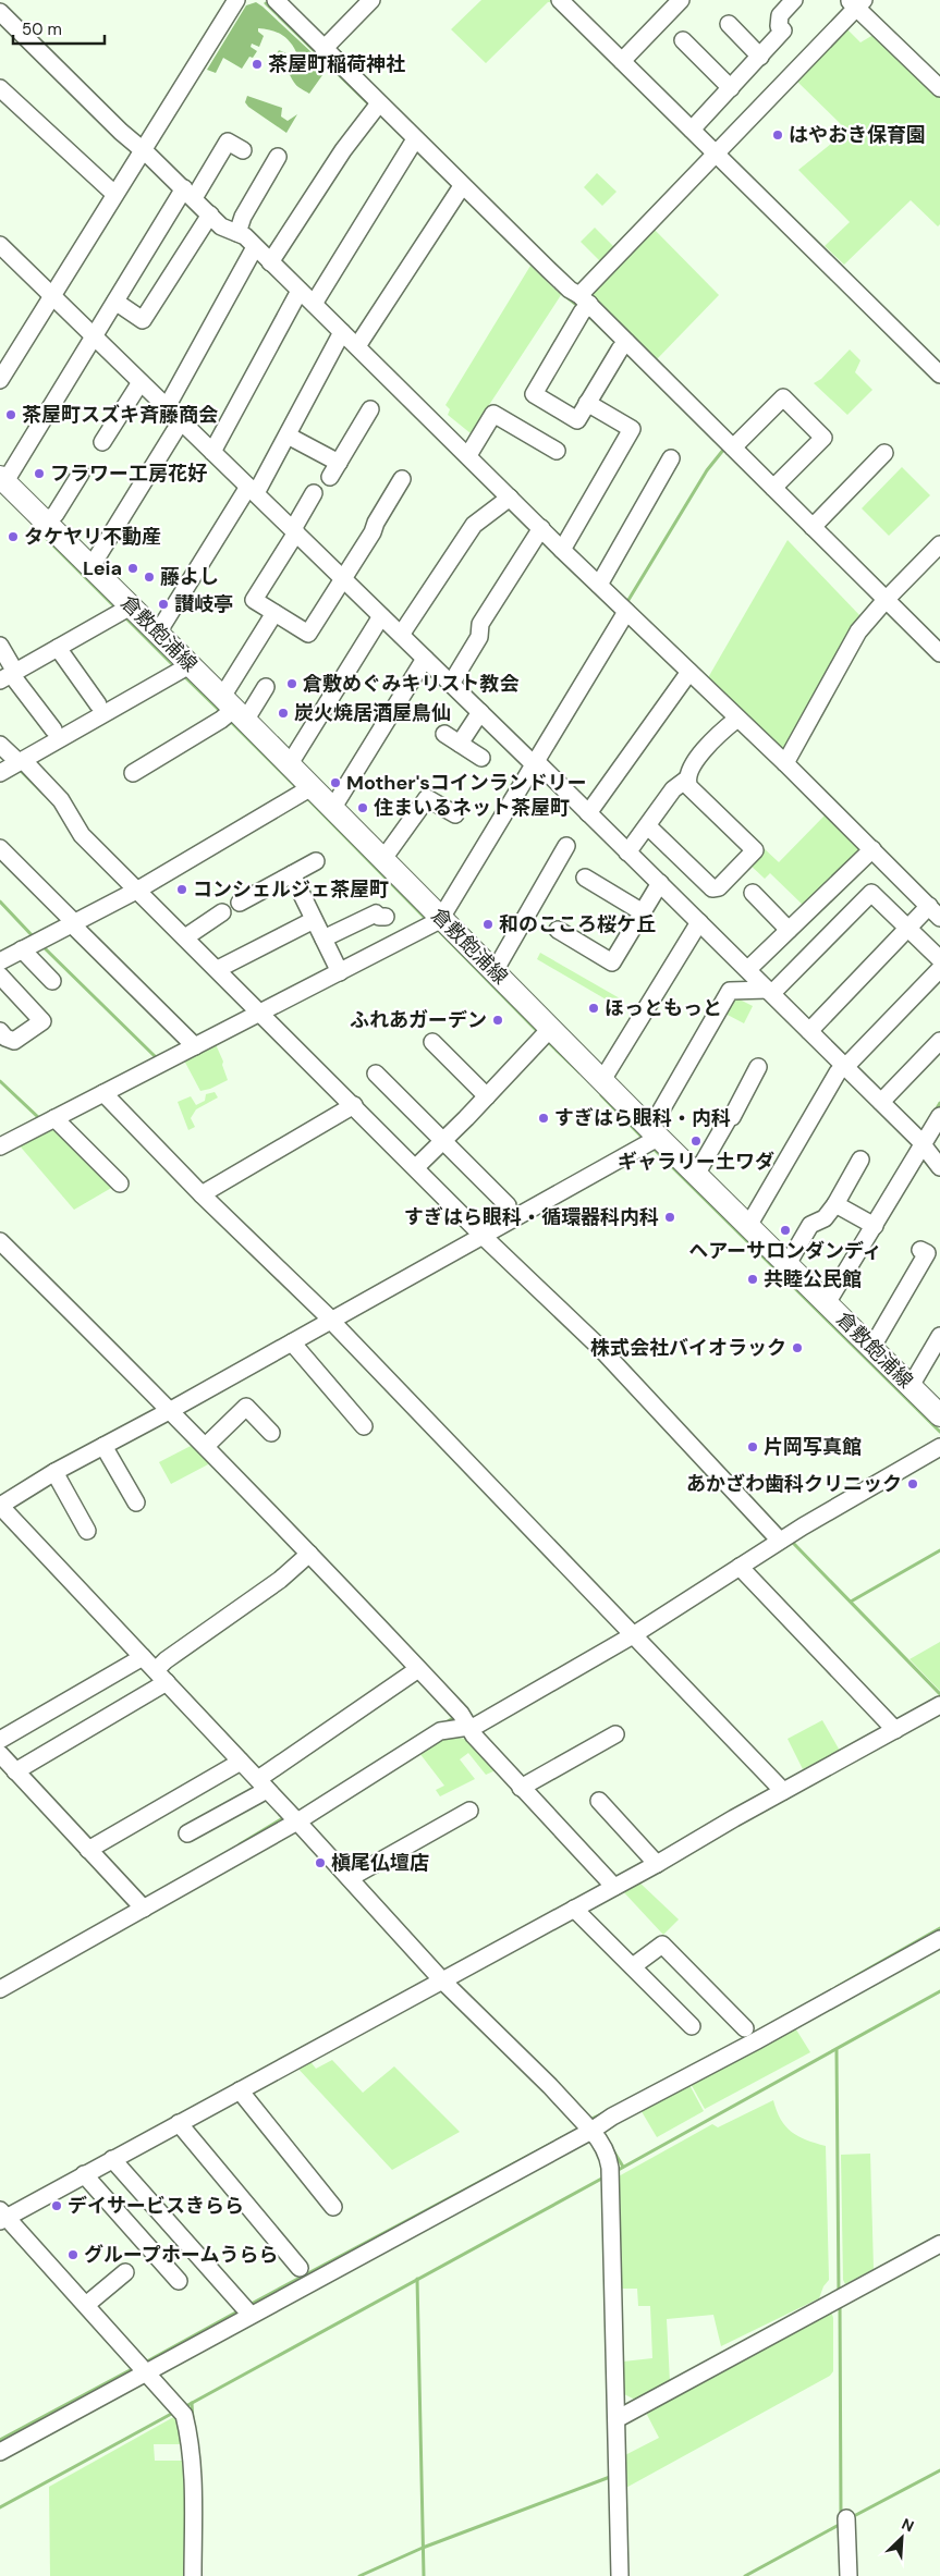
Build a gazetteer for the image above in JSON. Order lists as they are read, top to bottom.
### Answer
{
  "streets": {
    "main road": ["倉敷飽浦線"]
  },
  "places": [
    "茶屋町稲荷神社",
    "はやおき保育園",
    "茶屋町スズキ斉藤商会",
    "フラワー工房花好",
    "タケヤリ不動産",
    "Leia",
    "藤よし",
    "讃岐亭",
    "倉敷めぐみキリスト教会",
    "炭火焼居酒屋鳥仙",
    "Mother'sコインランドリー",
    "住まいるネット茶屋町",
    "コンシェルジェ茶屋町",
    "和のこころ桜ケ丘",
    "ほっともっと",
    "ふれあガーデン",
    "すぎはら眼科・内科",
    "ギャラリー土ワダ",
    "すぎはら眼科・循環器科内科",
    "ヘアーサロンダンディ",
    "共睦公民館",
    "株式会社バイオラック",
    "片岡写真館",
    "あかざわ歯科クリニック",
    "槇尾仏壇店",
    "デイサービスきらら",
    "グループホームうらら"
  ],
  "scale_bar": "50 m",
  "north": "top right"
}
